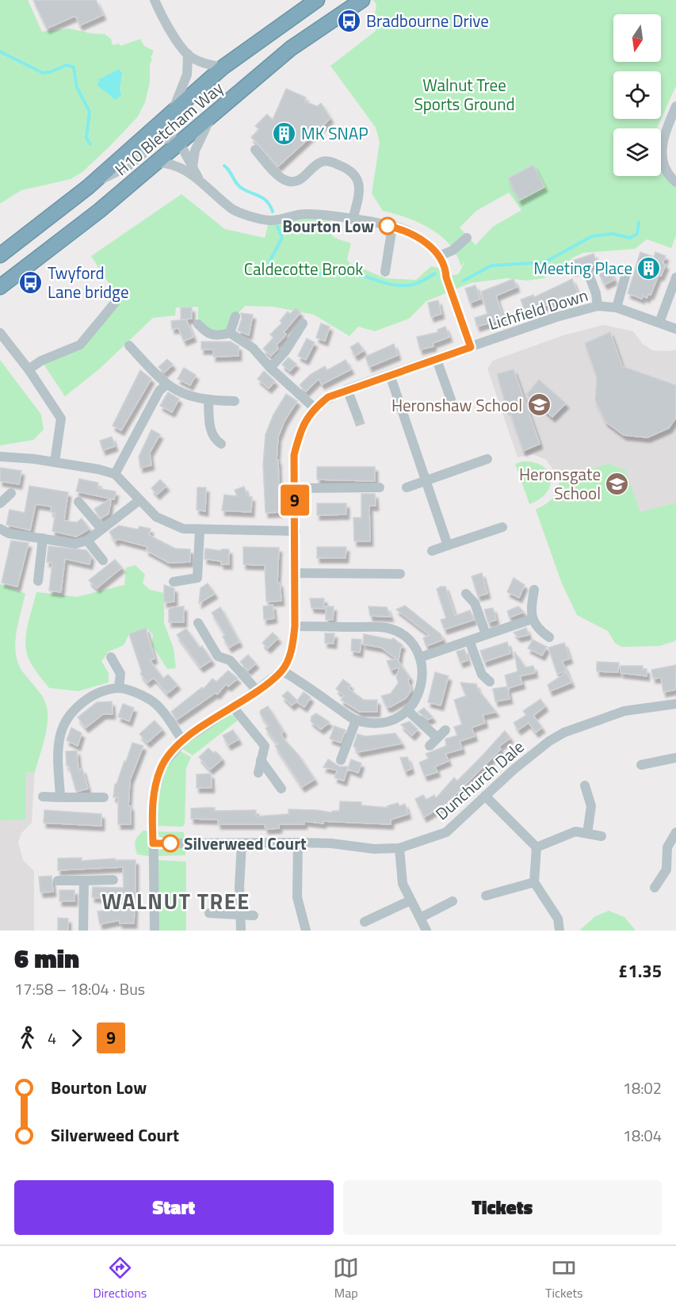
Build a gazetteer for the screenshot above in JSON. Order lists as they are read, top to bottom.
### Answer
{
  "streets": {
    "highway": ["H10 Bletcham Way"],
    "street": ["Lichfield Down", "Dunchurch Dale"]
  },
  "crossings": [
    ["Lichfield Down", "Dunchurch Dale"]
  ],
  "districts": ["WALNUT TREE"],
  "parks": ["Walnut Tree Sports Ground", "Caldecotte Brook"],
  "places": {
    "bus stop": ["Bradbourne Drive", "Twyford Lane bridge"],
    "building": ["MK SNAP", "Meeting Place"],
    "other": ["Bourton Low", "Silverweed Court"],
    "school or university": ["Heronshaw School", "Heronsgate School"]
  },
  "lines": ["bus line 9"],
  "north": "bottom",
  "page": {
    "on_map": "9",
    "heading": ["6 min", "17:58 – 18:04 · Bus", "£1.35"],
    "legs": ["4", "9"],
    "list": [
      {
        "name": "Bourton Low",
        "value": "18:02"
      },
      {
        "name": "Silverweed Court",
        "value": "18:04"
      }
    ],
    "buttons": ["Start", "Tickets"],
    "tabs": ["Directions", "Map", "Tickets"]
  }
}
